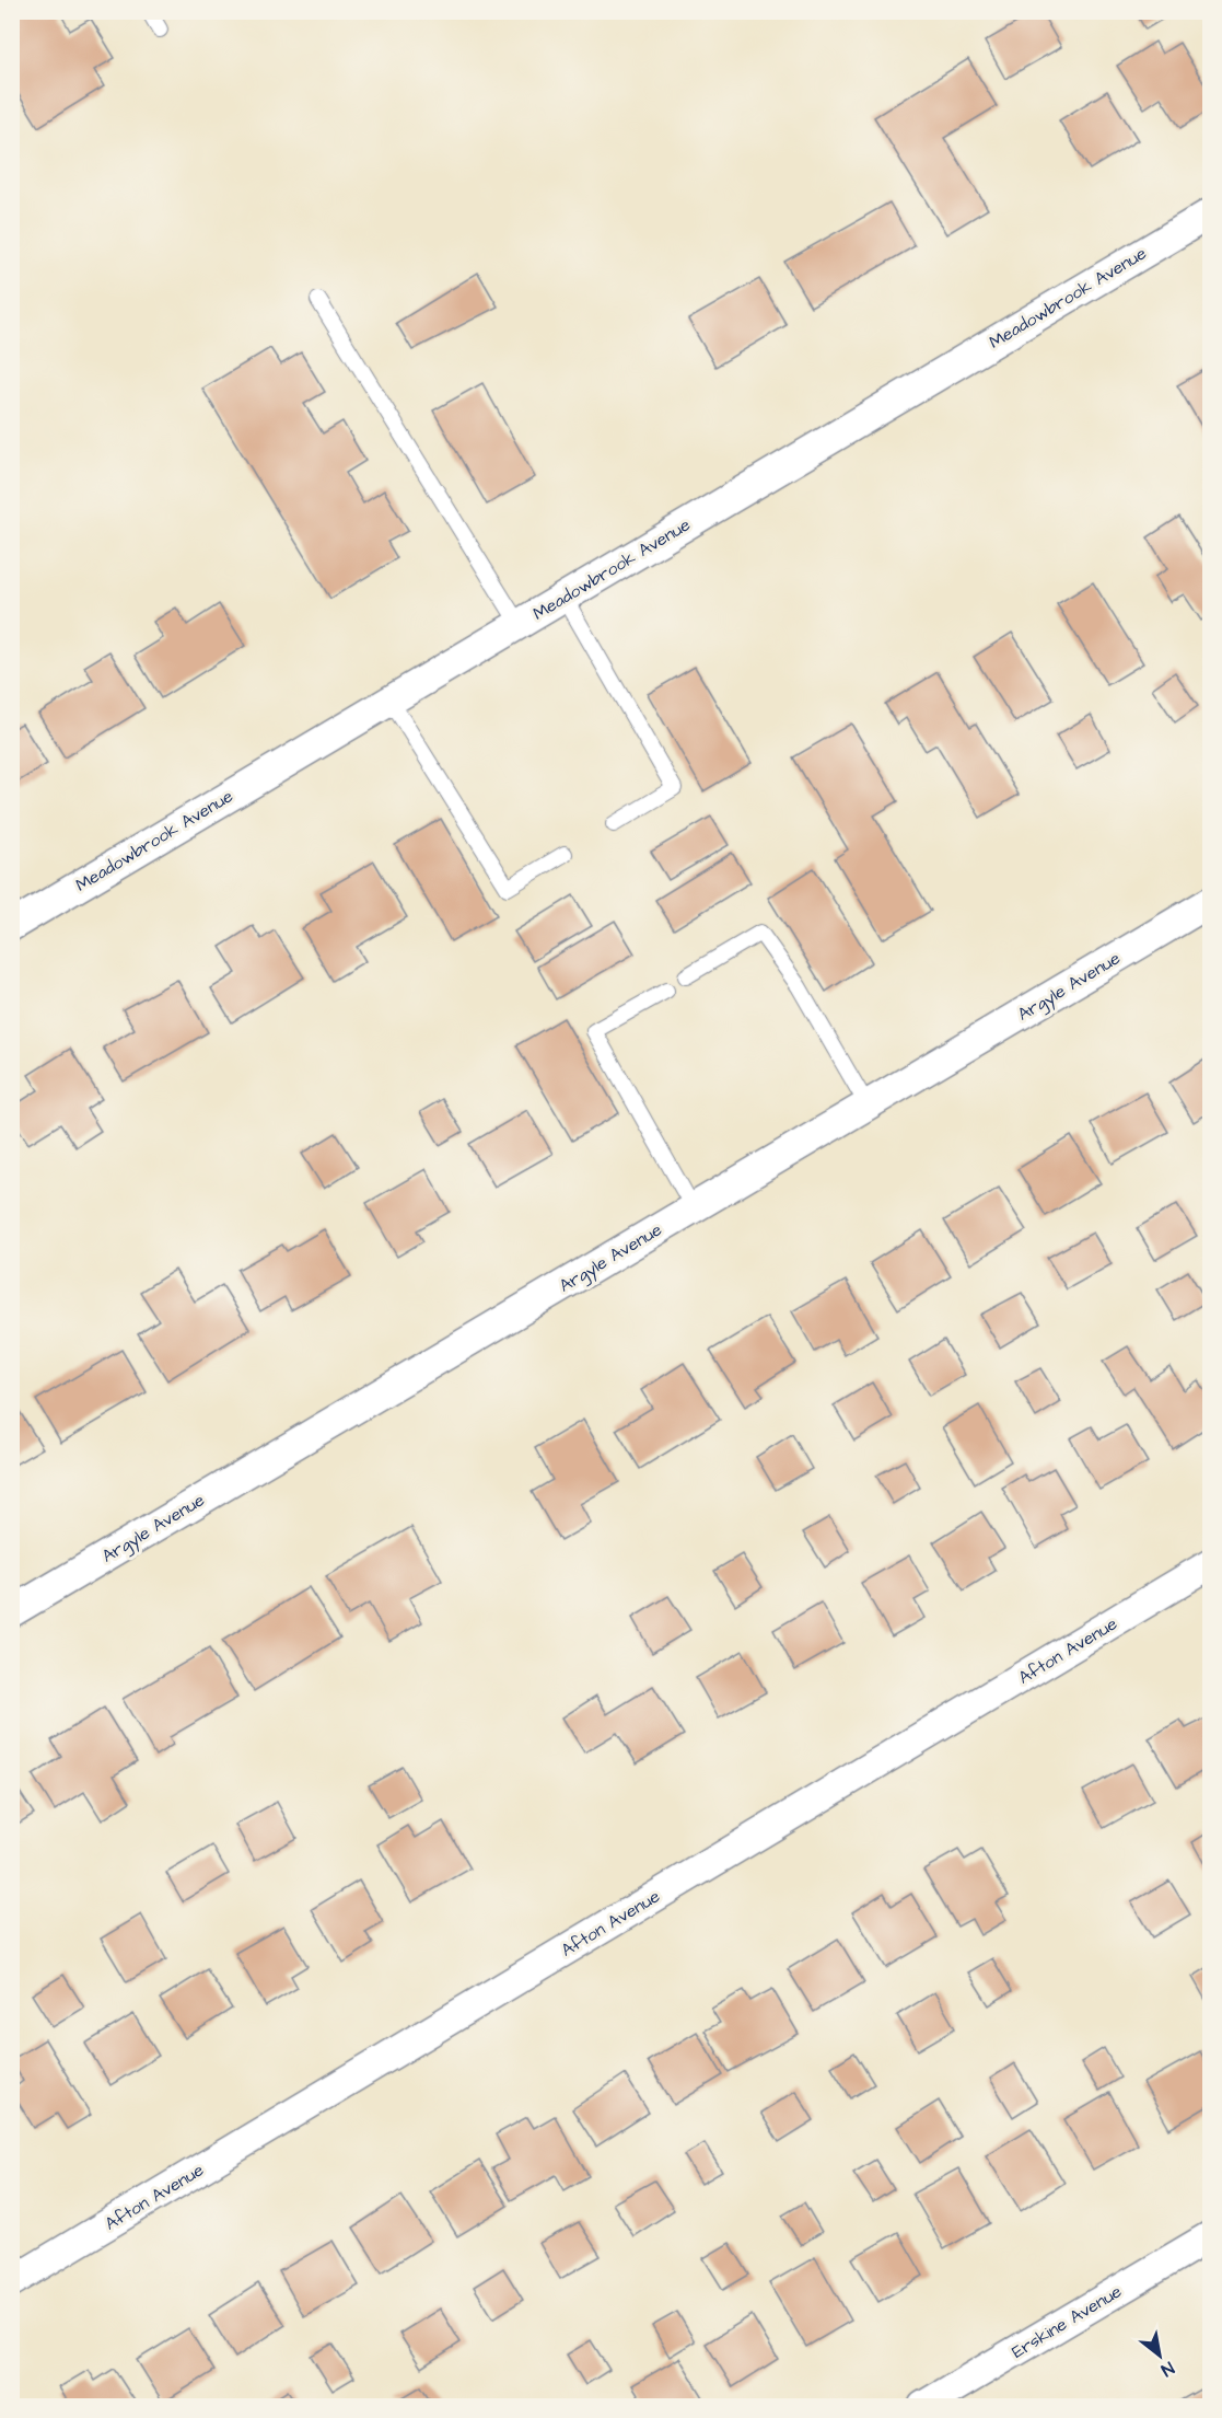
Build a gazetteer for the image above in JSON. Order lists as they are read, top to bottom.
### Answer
{
  "streets": {
    "street": [
      "Meadowbrook Avenue",
      "Argyle Avenue",
      "Afton Avenue",
      "Erskine Avenue"
    ]
  },
  "north": "bottom right"
}
